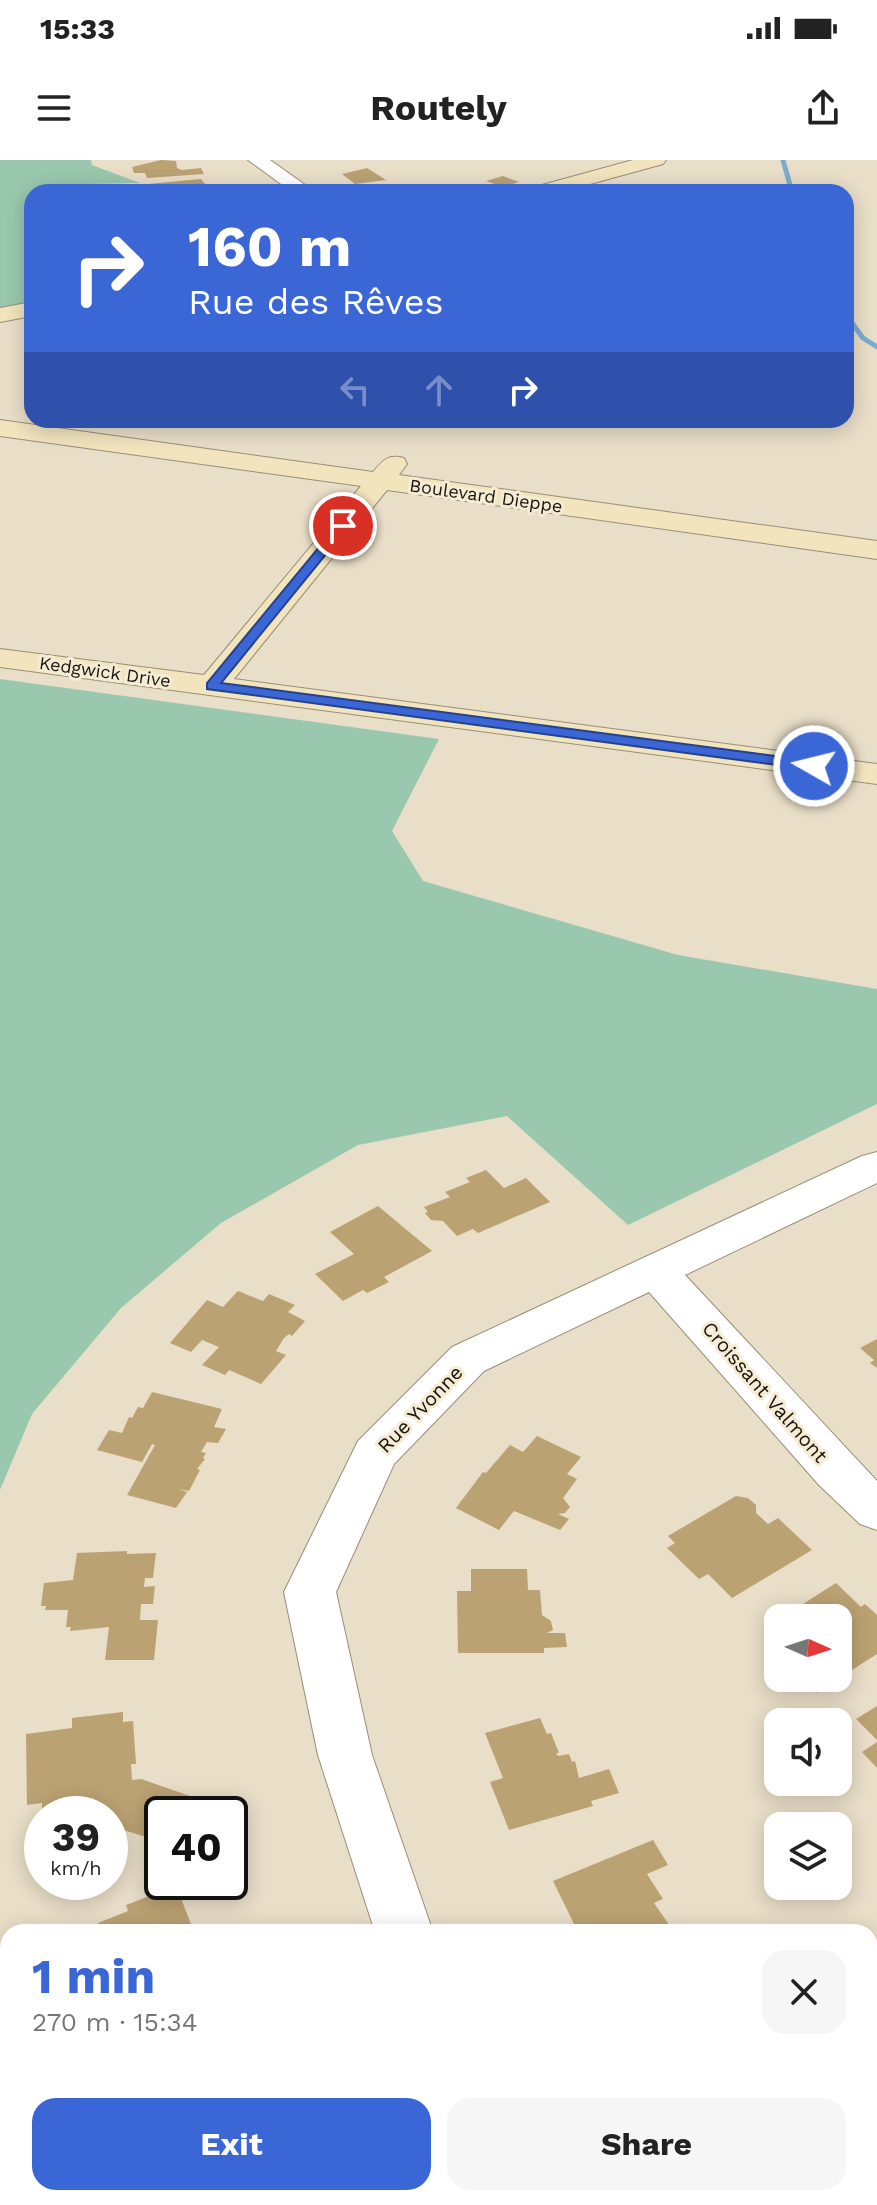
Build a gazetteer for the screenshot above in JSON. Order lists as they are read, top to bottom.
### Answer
{
  "streets": {
    "street": [
      "Boulevard Dieppe",
      "Kedgwick Drive",
      "Croissant Valmont",
      "Rue Yvonne"
    ]
  },
  "crossings": [
    ["Croissant Valmont", "Rue Yvonne"]
  ],
  "north": "right",
  "page": {
    "status": "15:33",
    "header": "Routely",
    "turn": ["160 m", "Rue des Rêves"],
    "speed": "39 km/h",
    "limit": "40",
    "heading": ["1 min", "270 m · 15:34"],
    "buttons": ["Exit", "Share"]
  }
}
